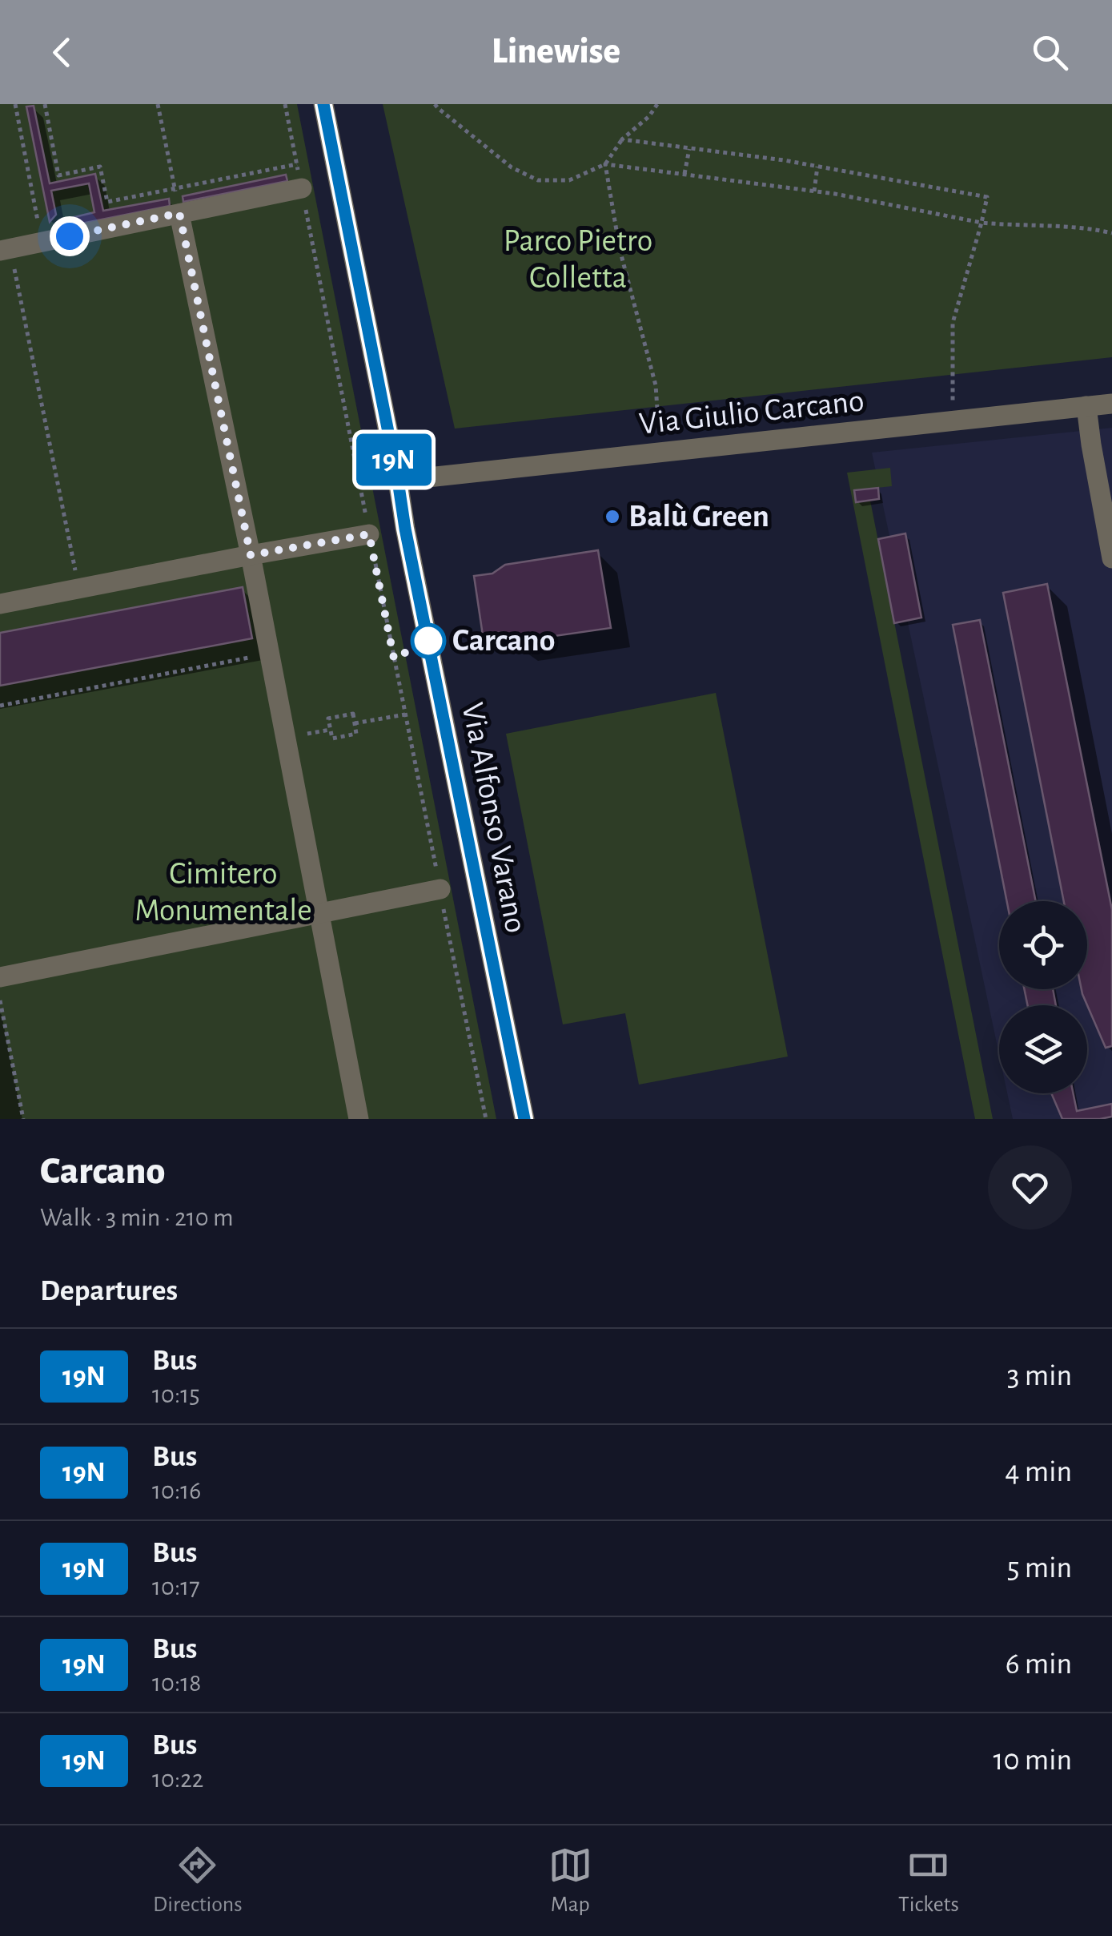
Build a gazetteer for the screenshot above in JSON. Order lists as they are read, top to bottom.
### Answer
{
  "streets": {
    "street": ["Via Giulio Carcano", "Via Alfonso Varano"]
  },
  "crossings": [
    ["Via Giulio Carcano", "Via Alfonso Varano"]
  ],
  "parks": ["Parco Pietro Colletta", "Cimitero Monumentale"],
  "places": ["Balù Green", "Carcano"],
  "lines": ["bus line 19N"],
  "page": {
    "header": "Linewise",
    "on_map": "19N",
    "heading": [
      ["Carcano", "Walk · 3 min · 210 m"],
      "Departures"
    ],
    "list": [
      {
        "mark": "19N",
        "name": "Bus",
        "note": "10:15",
        "value": "3 min"
      },
      {
        "mark": "19N",
        "name": "Bus",
        "note": "10:16",
        "value": "4 min"
      },
      {
        "mark": "19N",
        "name": "Bus",
        "note": "10:17",
        "value": "5 min"
      },
      {
        "mark": "19N",
        "name": "Bus",
        "note": "10:18",
        "value": "6 min"
      },
      {
        "mark": "19N",
        "name": "Bus",
        "note": "10:22",
        "value": "10 min"
      }
    ],
    "tabs": ["Directions", "Map", "Tickets"]
  }
}
